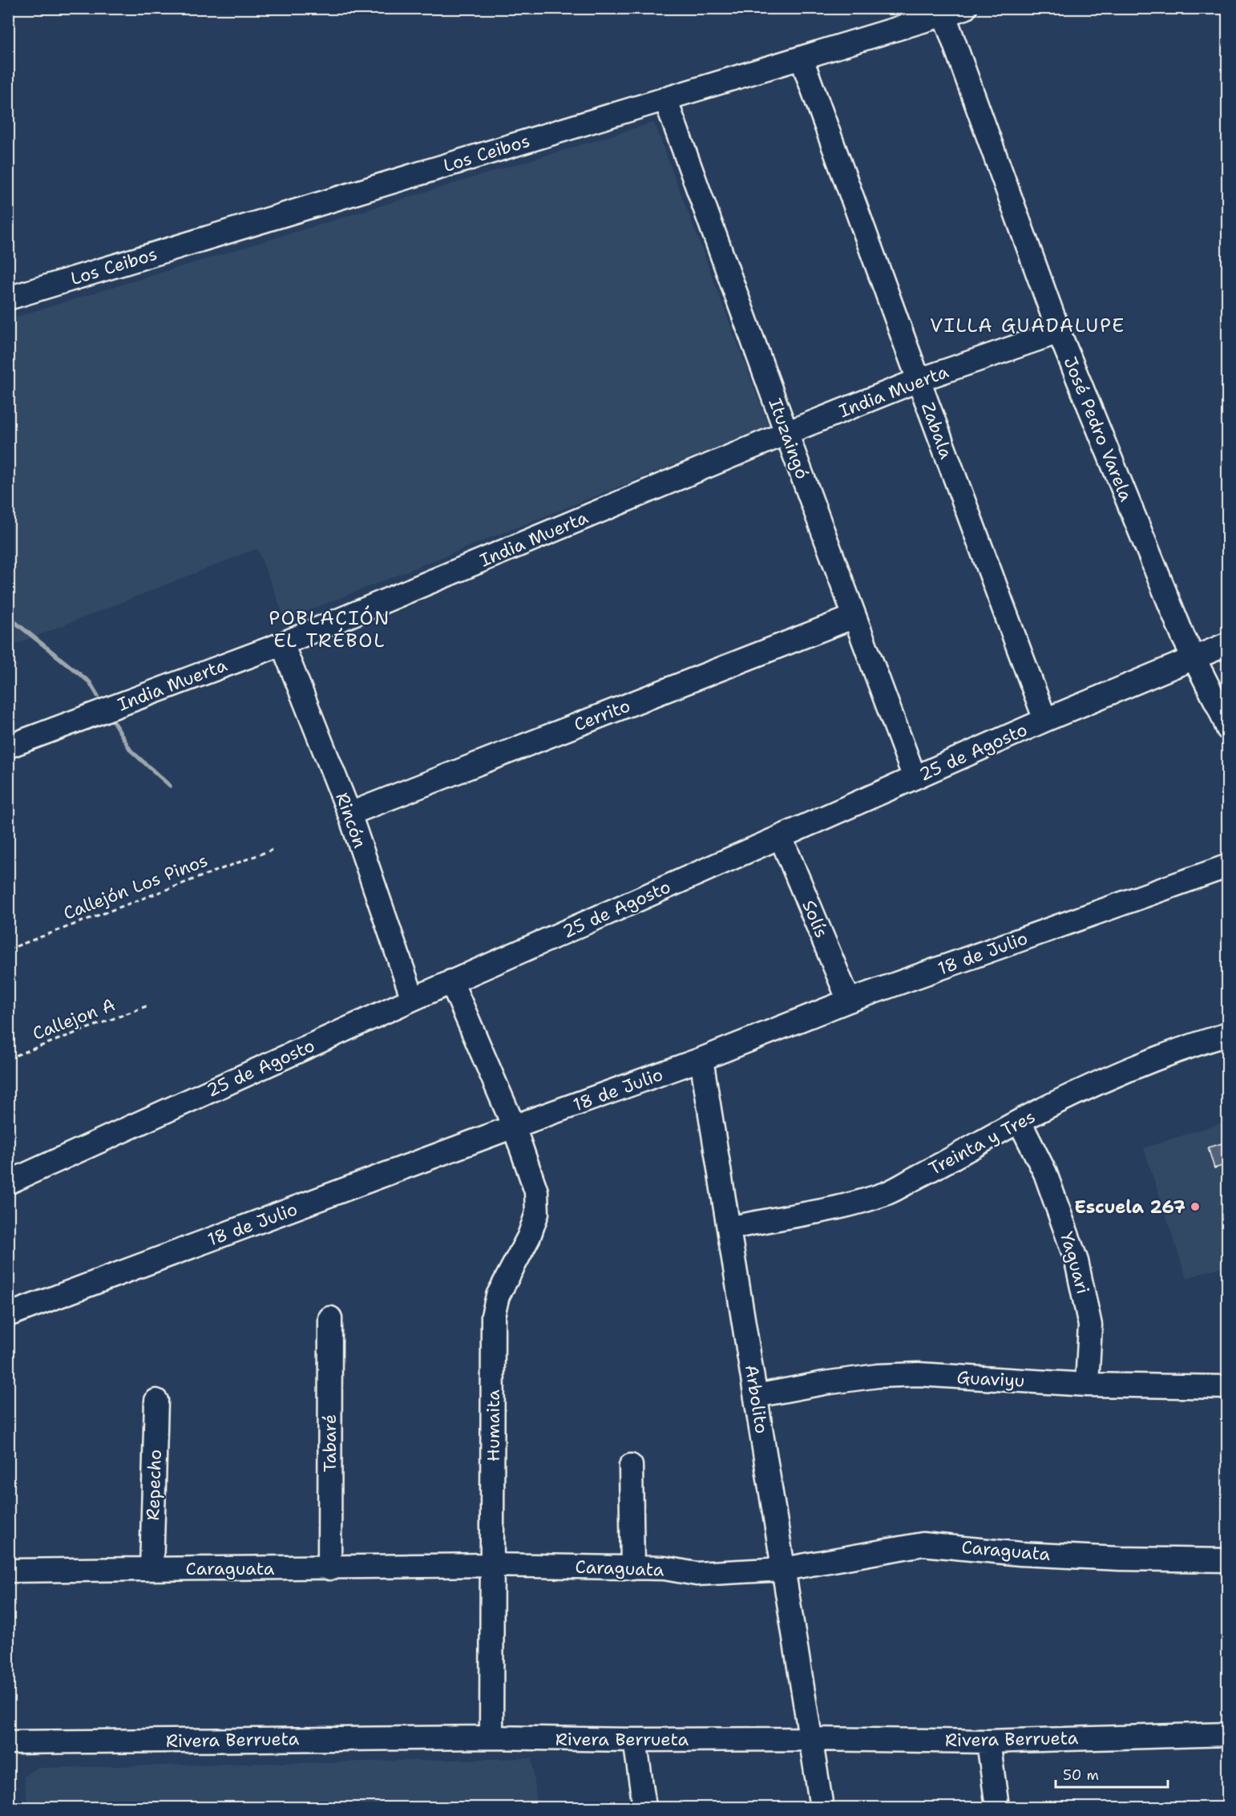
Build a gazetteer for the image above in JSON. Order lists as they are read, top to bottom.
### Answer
{
  "streets": {
    "street": [
      "Los Ceibos",
      "India Muerta",
      "José Pedro Varela",
      "Zabala",
      "Ituzaingó",
      "Cerrito",
      "25 de Agosto",
      "Rincón",
      "Solís",
      "18 de Julio",
      "Treinta y Tres",
      "Yaguari",
      "Guaviyu",
      "Arbolito",
      "Humaita",
      "Tabaré",
      "Repecho",
      "Caraguata",
      "Rivera Berrueta"
    ],
    "path": ["Callejón Los Pinos", "Callejon A"]
  },
  "crossings": [
    ["Los Ceibos", "José Pedro Varela"],
    ["Los Ceibos", "Zabala"],
    ["Los Ceibos", "Ituzaingó"],
    ["India Muerta", "José Pedro Varela"],
    ["India Muerta", "Zabala"],
    ["India Muerta", "Ituzaingó"],
    ["India Muerta", "Rincón"],
    ["José Pedro Varela", "25 de Agosto"],
    ["Zabala", "25 de Agosto"],
    ["Ituzaingó", "Cerrito"],
    ["Ituzaingó", "25 de Agosto"],
    ["Cerrito", "Rincón"],
    ["25 de Agosto", "Rincón"],
    ["25 de Agosto", "Solís"],
    ["Solís", "18 de Julio"],
    ["18 de Julio", "Arbolito"],
    ["18 de Julio", "Humaita"],
    ["Treinta y Tres", "Yaguari"],
    ["Treinta y Tres", "Arbolito"],
    ["Yaguari", "Guaviyu"],
    ["Guaviyu", "Arbolito"],
    ["Arbolito", "Caraguata"],
    ["Arbolito", "Rivera Berrueta"],
    ["Humaita", "Caraguata"],
    ["Humaita", "Rivera Berrueta"],
    ["Tabaré", "Caraguata"],
    ["Repecho", "Caraguata"]
  ],
  "districts": ["VILLA GUADALUPE", "POBLACIÓN EL TRÉBOL"],
  "places": ["Escuela 267"],
  "scale_bar": "50 m"
}
